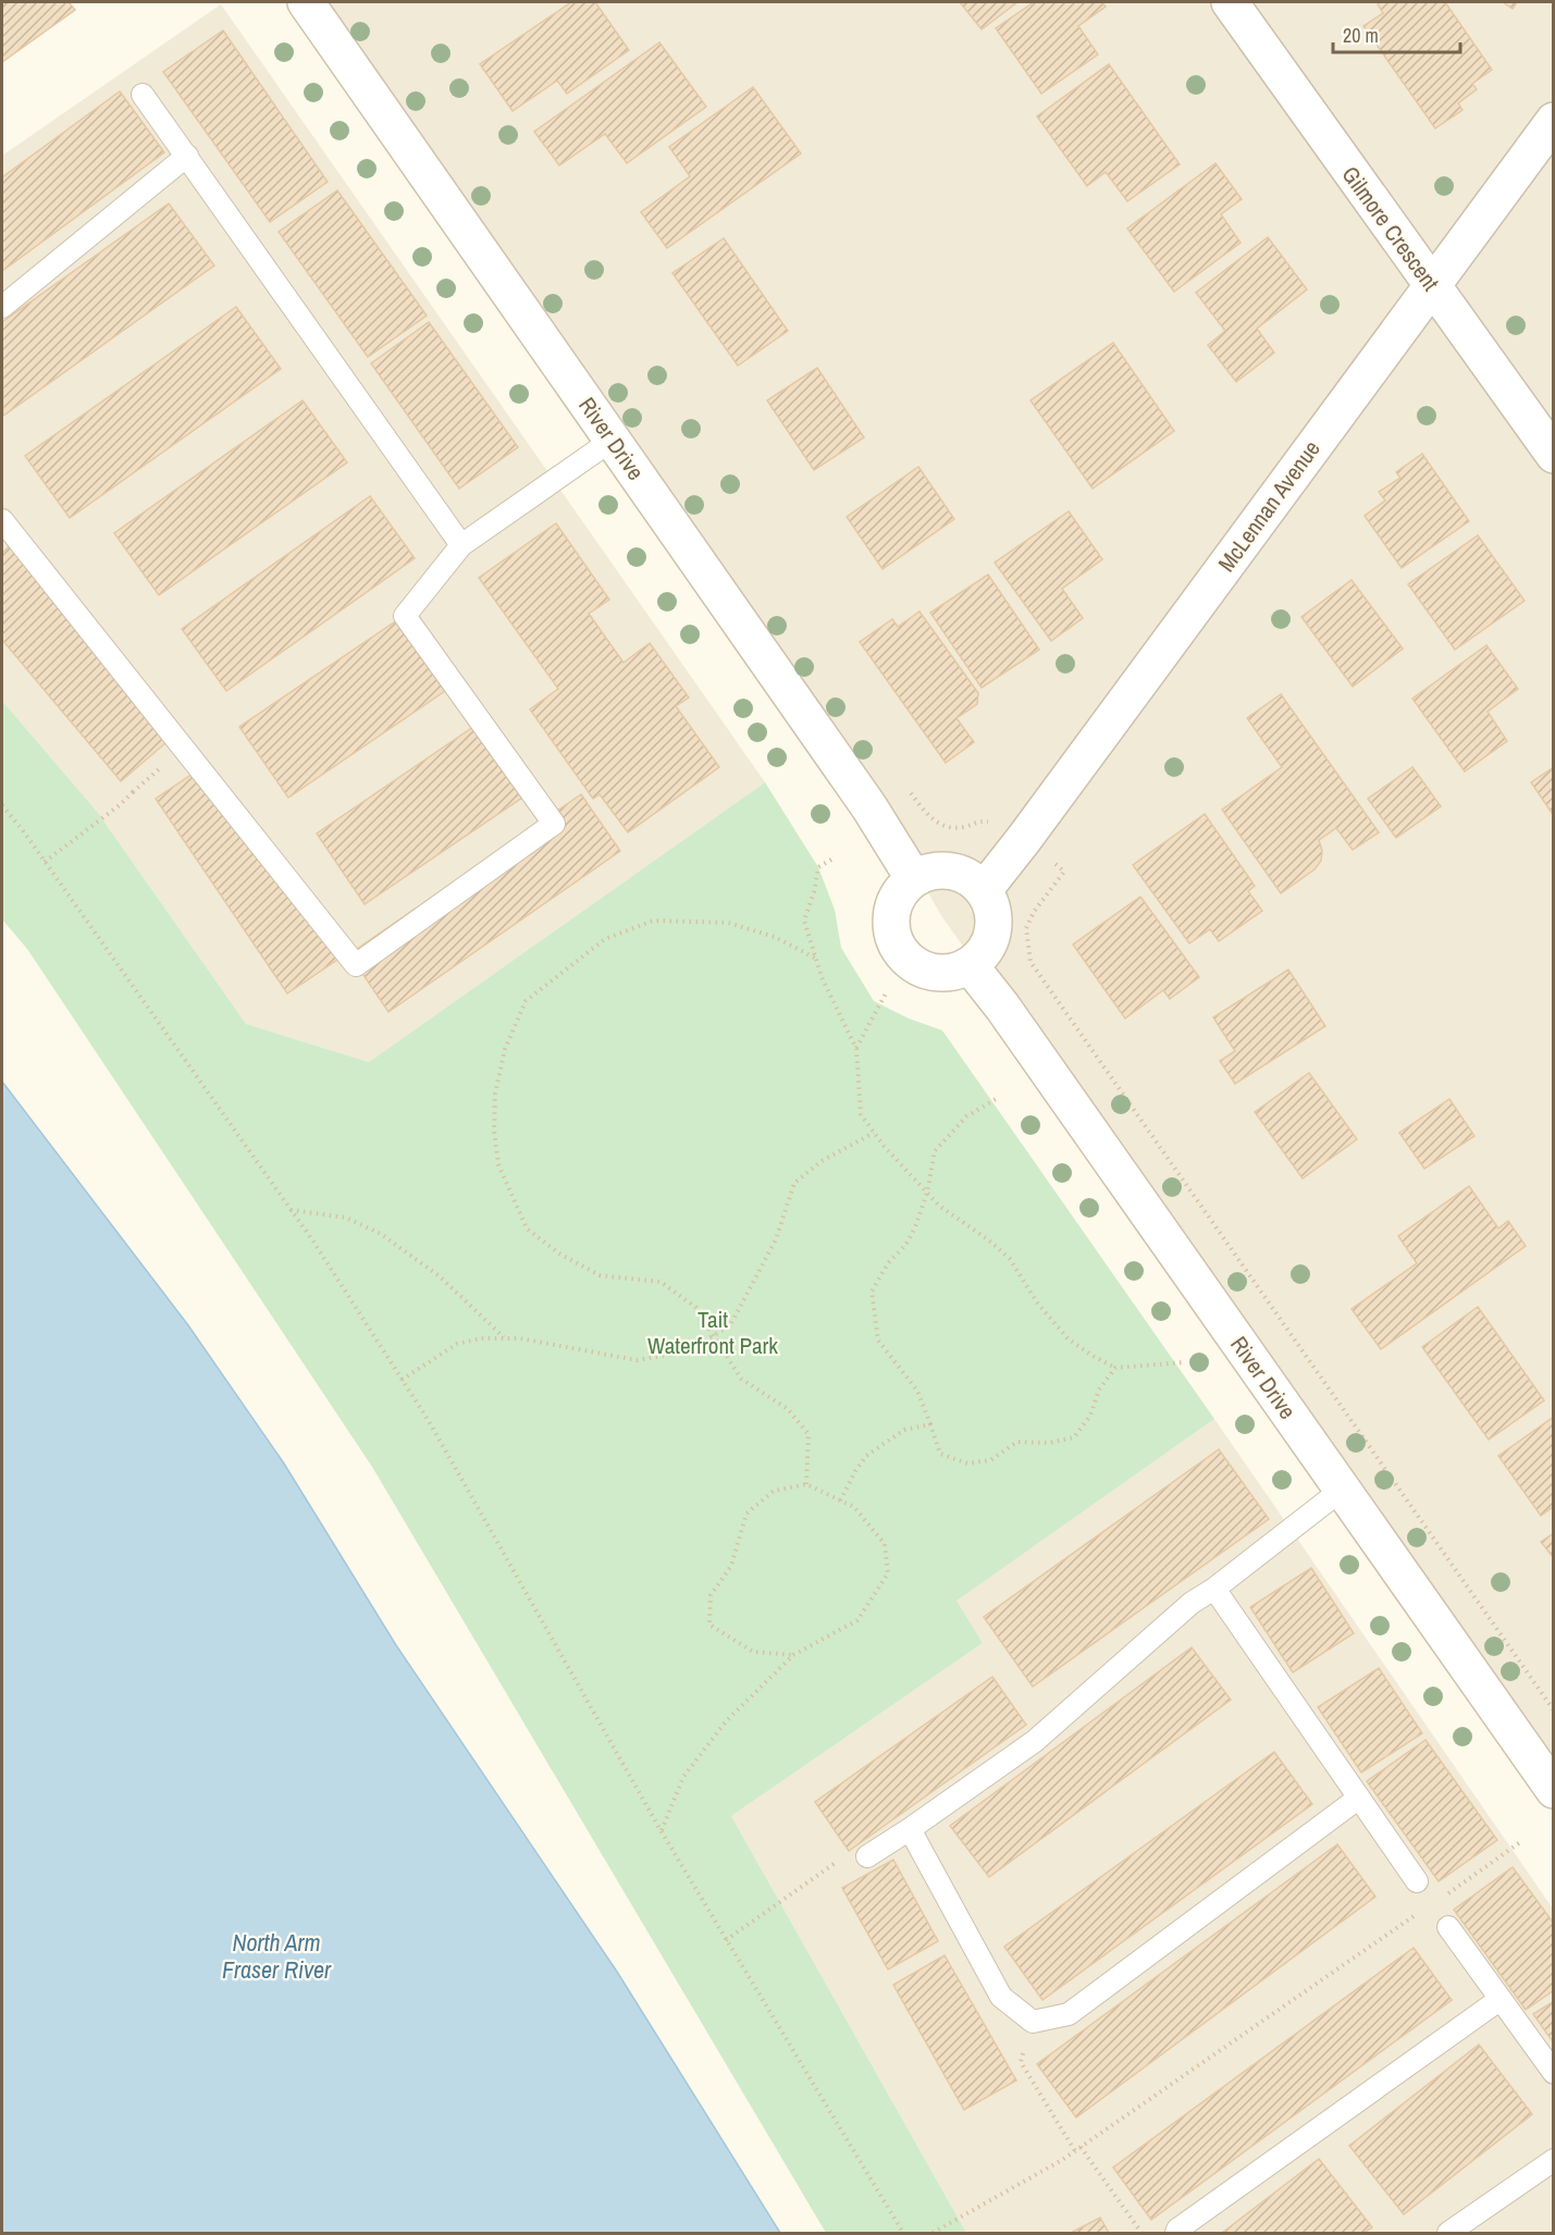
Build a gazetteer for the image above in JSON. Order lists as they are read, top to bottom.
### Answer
{
  "streets": {
    "street": ["Gilmore Crescent", "River Drive", "McLennan Avenue"]
  },
  "crossings": [
    ["Gilmore Crescent", "McLennan Avenue"],
    ["River Drive", "McLennan Avenue"]
  ],
  "water": ["North Arm Fraser River"],
  "parks": ["Tait Waterfront Park"],
  "scale_bar": "20 m"
}
